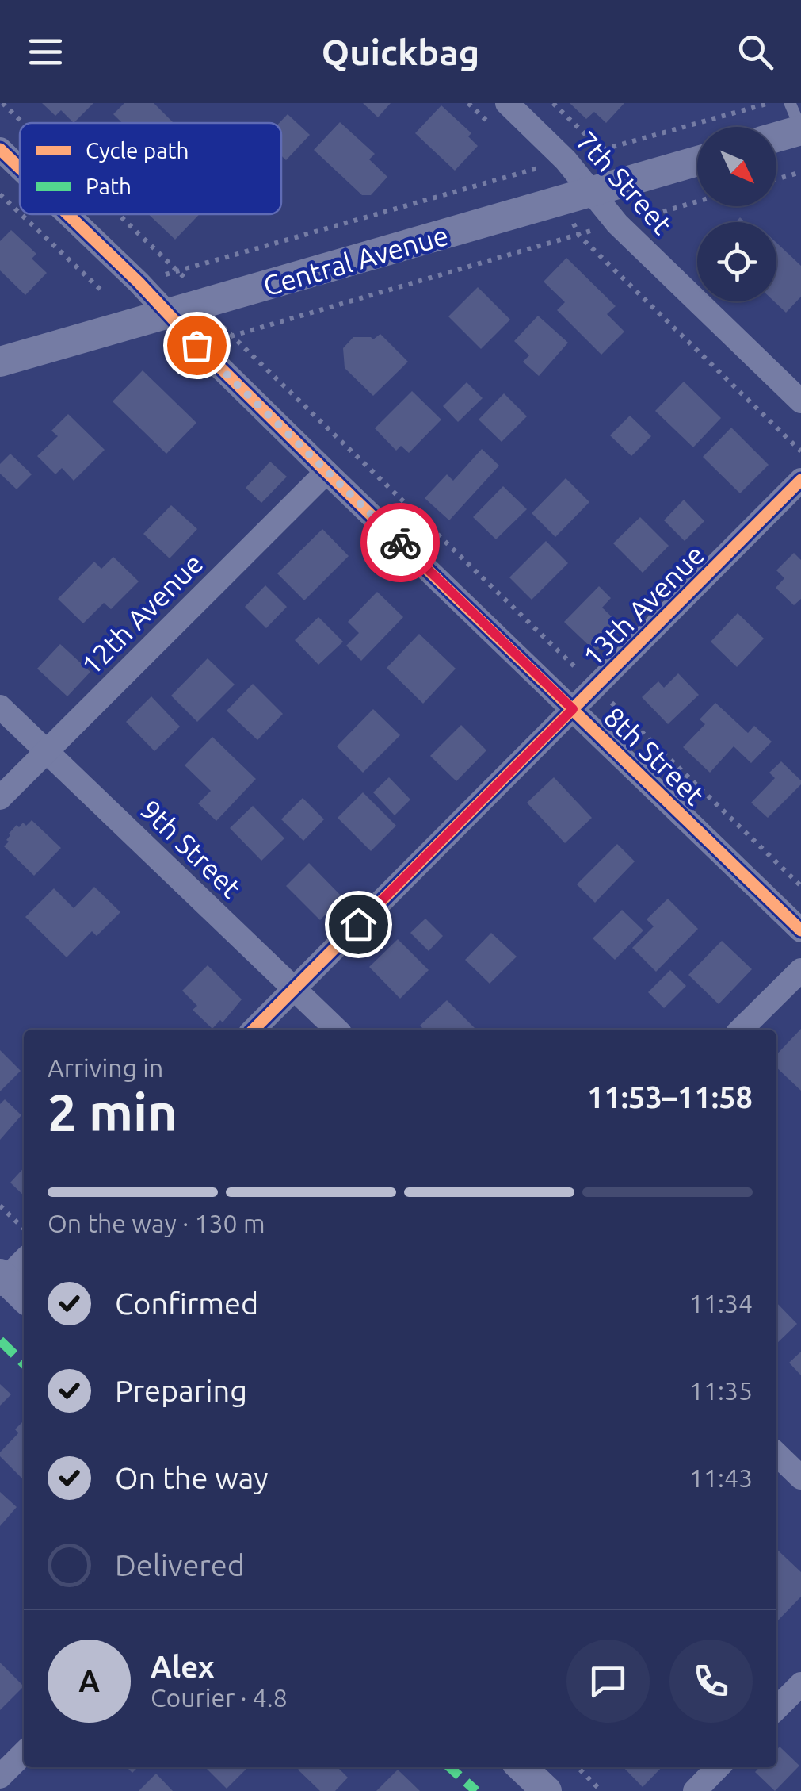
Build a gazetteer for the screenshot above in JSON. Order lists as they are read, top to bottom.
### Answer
{
  "streets": {
    "street": [
      "7th Street",
      "Central Avenue",
      "13th Avenue",
      "12th Avenue",
      "8th Street",
      "9th Street"
    ]
  },
  "crossings": [
    ["7th Street", "Central Avenue"],
    ["Central Avenue", "8th Street"],
    ["13th Avenue", "8th Street"],
    ["13th Avenue", "9th Street"],
    ["12th Avenue", "8th Street"],
    ["12th Avenue", "9th Street"]
  ],
  "legend": ["Cycle path", "Path"],
  "north": "bottom right",
  "page": {
    "header": "Quickbag",
    "heading": ["2 min", "Arriving in", "11:53–11:58"],
    "panel": ["Alex", "Courier · 4.8"],
    "bar": "On the way · 130 m",
    "list": [
      ["Confirmed", "11:34"],
      ["Preparing", "11:35"],
      ["On the way", "11:43"],
      "Delivered"
    ],
    "round": "A"
  }
}
